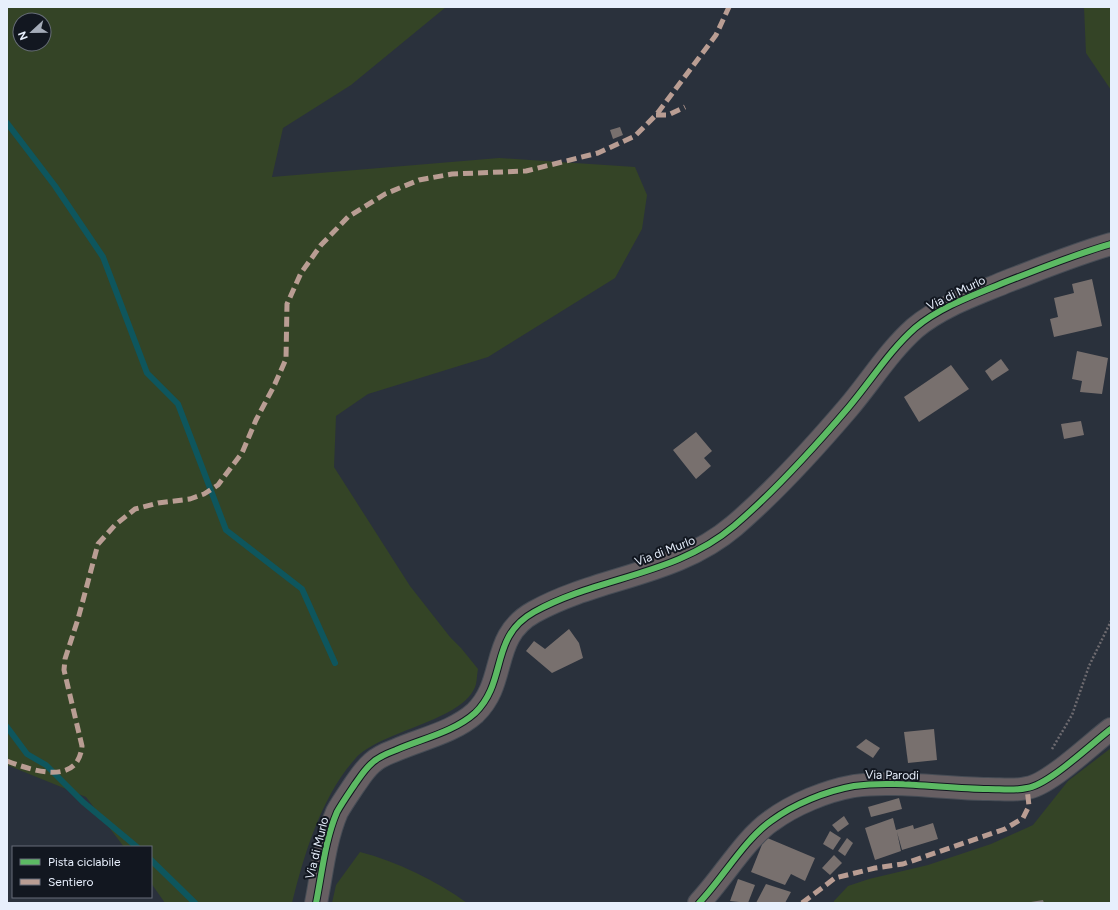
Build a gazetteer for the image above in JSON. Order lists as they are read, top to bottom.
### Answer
{
  "streets": {
    "street": ["Via di Murlo", "Via Parodi"]
  },
  "legend": ["Pista ciclabile", "Sentiero"],
  "north": "left"
}
